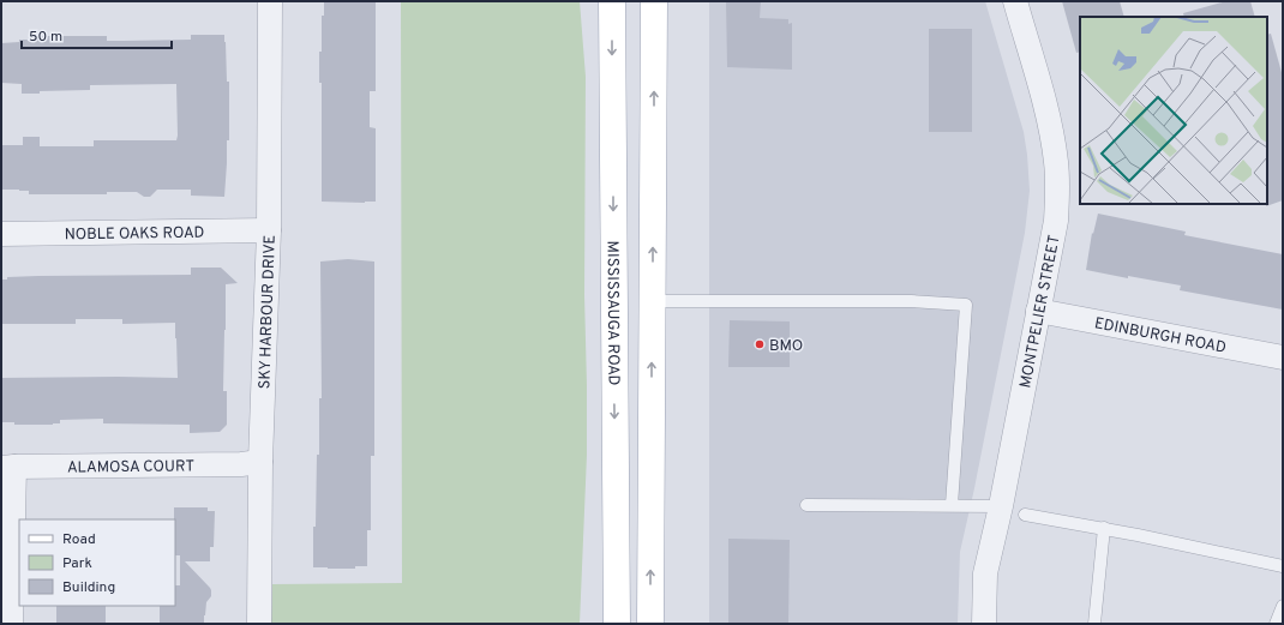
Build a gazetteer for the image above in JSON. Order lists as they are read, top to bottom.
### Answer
{
  "streets": {
    "main road": ["MISSISSAUGA ROAD"],
    "street": [
      "NOBLE OAKS ROAD",
      "MONTPELIER STREET",
      "SKY HARBOUR DRIVE",
      "EDINBURGH ROAD",
      "ALAMOSA COURT"
    ]
  },
  "crossings": [
    ["NOBLE OAKS ROAD", "SKY HARBOUR DRIVE"],
    ["MONTPELIER STREET", "EDINBURGH ROAD"],
    ["SKY HARBOUR DRIVE", "ALAMOSA COURT"]
  ],
  "places": ["BMO"],
  "legend": ["Road", "Park", "Building"],
  "scale_bar": "50 m"
}
